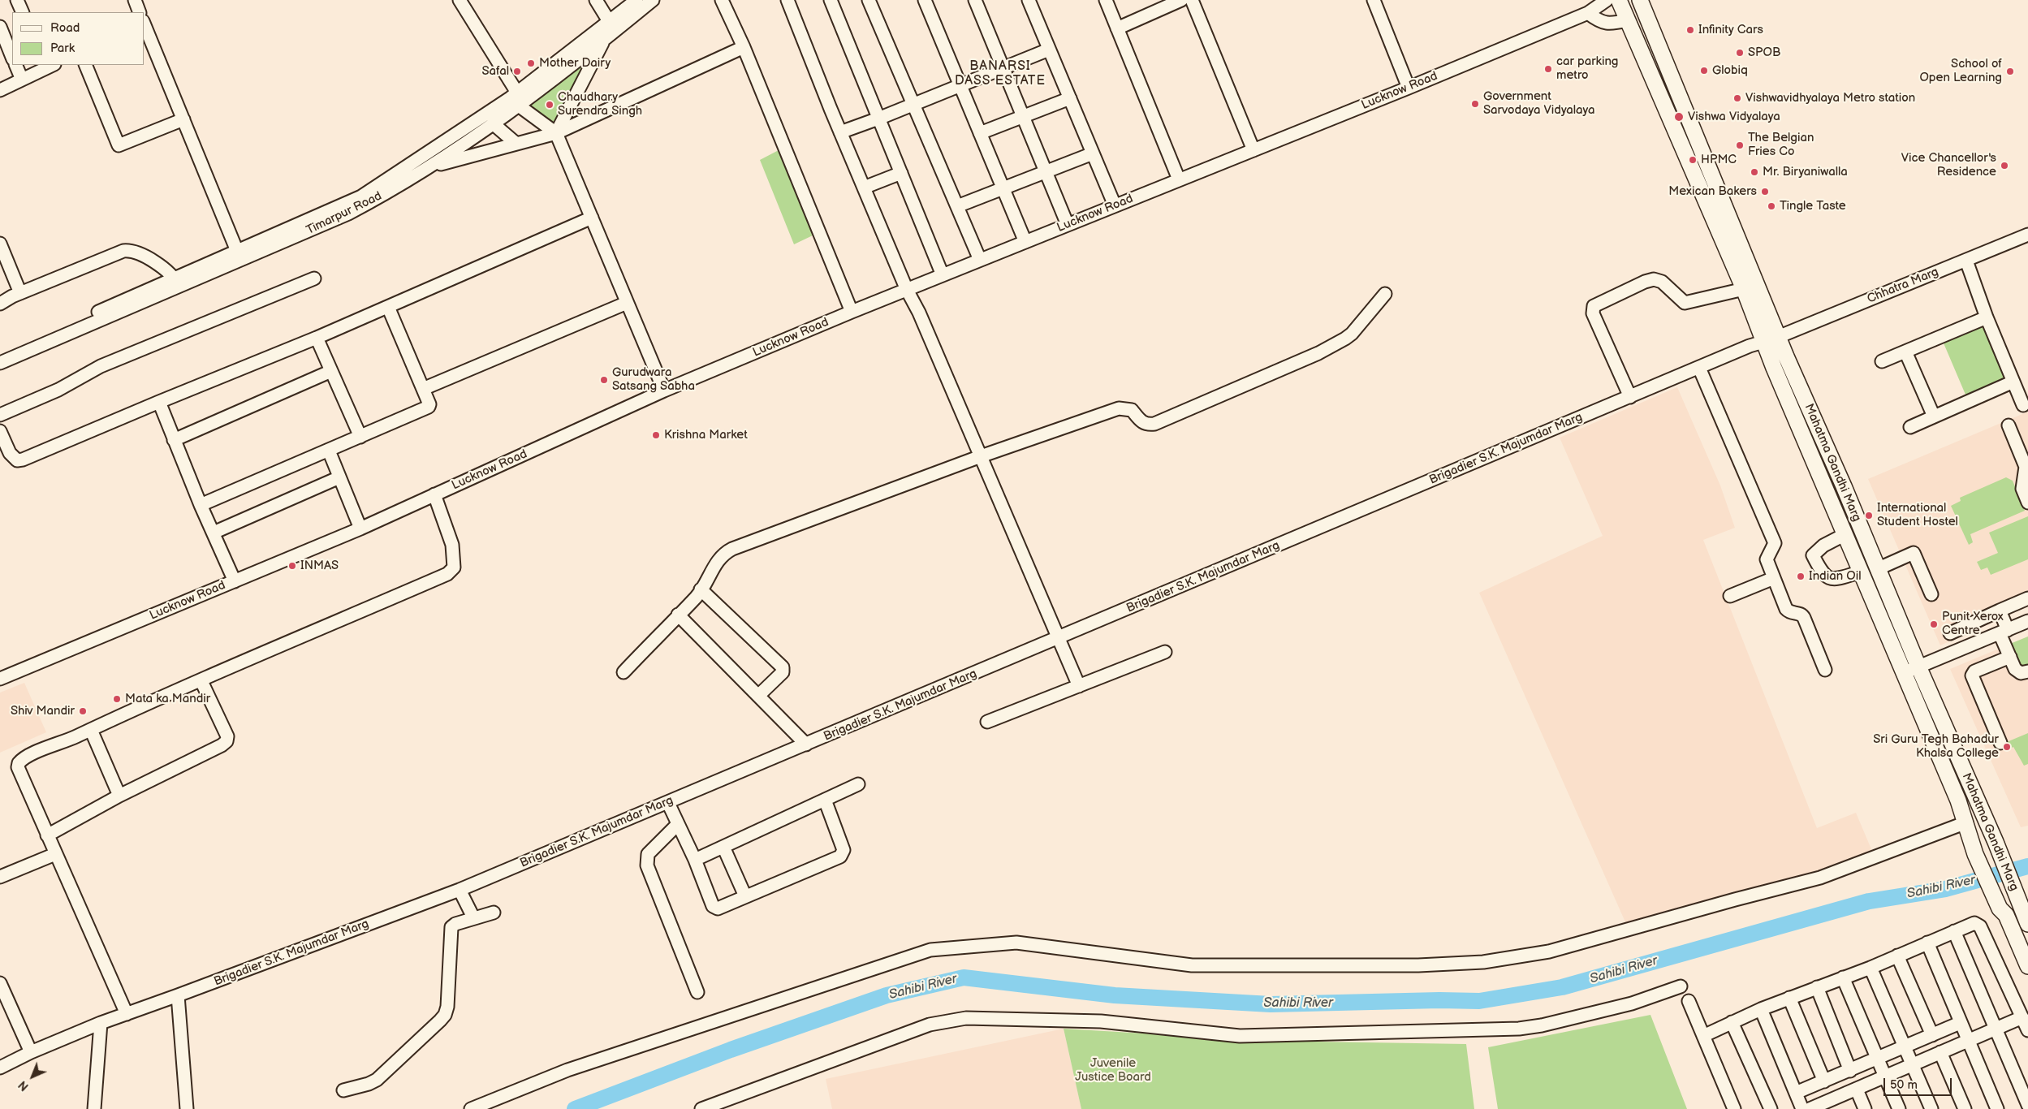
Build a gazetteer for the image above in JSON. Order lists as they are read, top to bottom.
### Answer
{
  "streets": {
    "main road": ["Mahatma Gandhi Marg"],
    "street": [
      "Lucknow Road",
      "Timarpur Road",
      "Chhatra Marg",
      "Brigadier S.K. Majumdar Marg"
    ]
  },
  "crossings": [
    ["Chhatra Marg", "Mahatma Gandhi Marg"],
    ["Brigadier S.K. Majumdar Marg", "Mahatma Gandhi Marg"]
  ],
  "districts": ["BANARSI DASS ESTATE"],
  "water": ["Sahibi River"],
  "parks": ["Juvenile Justice Board"],
  "places": [
    "Infinity Cars",
    "SPOB",
    "Mother Dairy",
    "car parking metro",
    "Globiq",
    "Safal",
    "School of Open Learning",
    "Vishwavidhyalaya Metro station",
    "Government Sarvodaya Vidyalaya",
    "Chaudhary Surendra Singh",
    "Vishwa Vidyalaya",
    "The Belgian Fries Co",
    "HPMC",
    "Vice Chancellor's Residence",
    "Mr. Biryaniwalla",
    "Mexican Bakers",
    "Tingle Taste",
    "Gurudwara Satsang Sabha",
    "Krishna Market",
    "International Student Hostel",
    "INMAS",
    "Indian Oil",
    "Punit Xerox Centre",
    "Mata ka Mandir",
    "Shiv Mandir",
    "Sri Guru Tegh Bahadur Khalsa College"
  ],
  "legend": ["Road", "Park"],
  "scale_bar": "50 m",
  "north": "bottom left"
}
